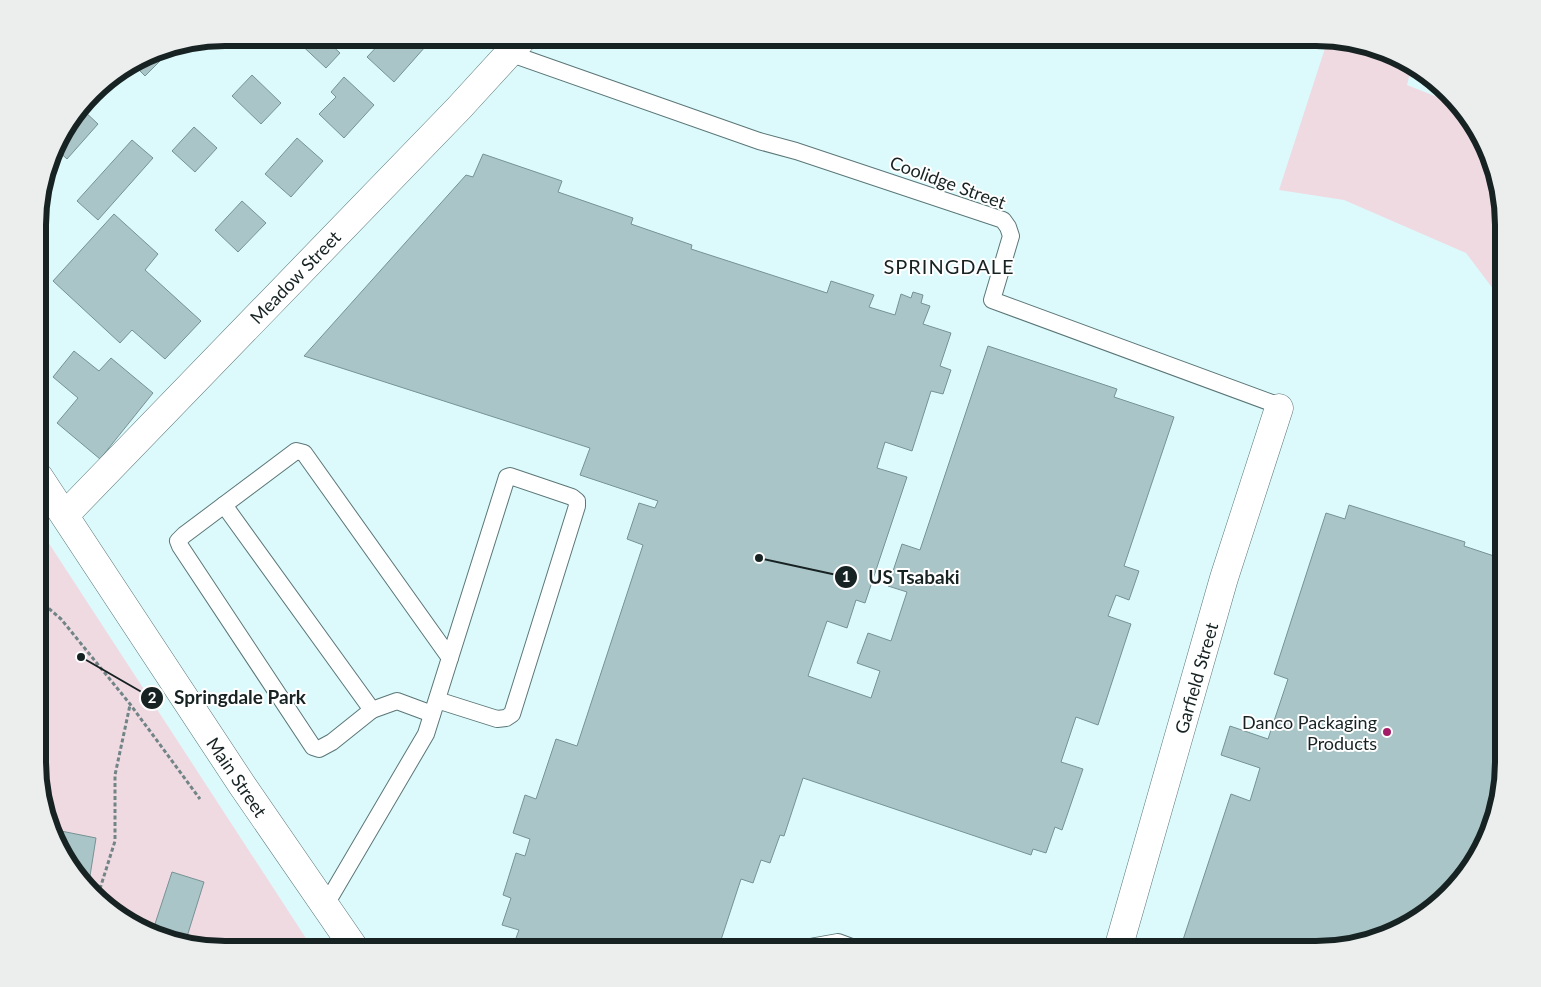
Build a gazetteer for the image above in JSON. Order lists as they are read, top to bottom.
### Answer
{
  "streets": {
    "street": ["Meadow Street", "Garfield Street", "Main Street"],
    "lane": ["Coolidge Street"]
  },
  "crossings": [
    ["Coolidge Street", "Garfield Street"],
    ["Meadow Street", "Main Street"]
  ],
  "districts": ["SPRINGDALE"],
  "places": ["US Tsabaki", "Springdale Park", "Danco Packaging Products"]
}
